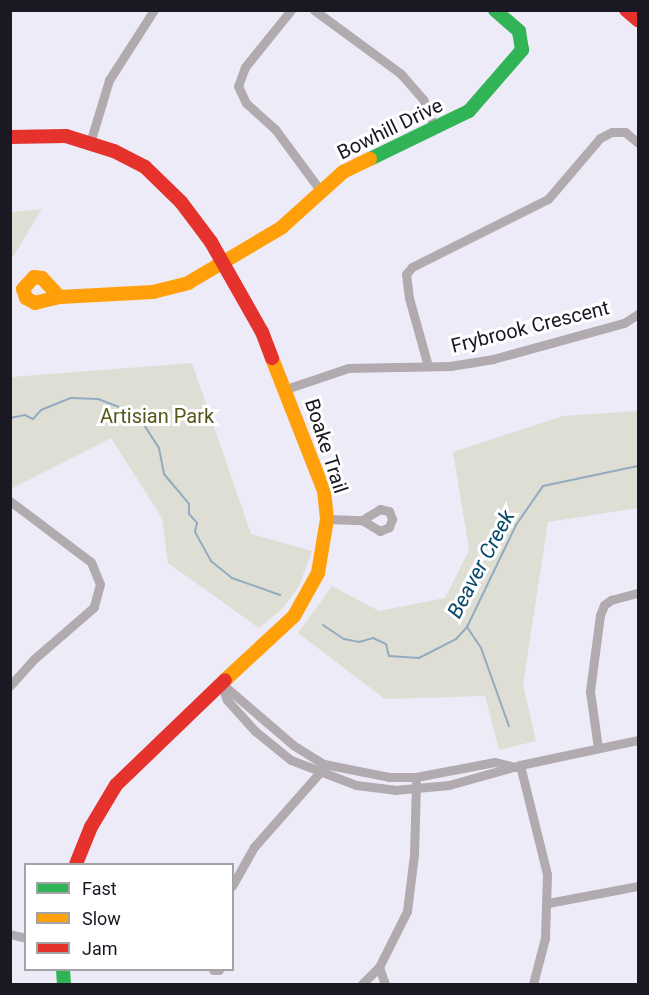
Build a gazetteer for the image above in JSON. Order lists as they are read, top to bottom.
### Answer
{
  "streets": {
    "street": ["Bowhill Drive", "Frybrook Crescent", "Boake Trail"]
  },
  "crossings": [
    ["Bowhill Drive", "Boake Trail"],
    ["Frybrook Crescent", "Boake Trail"]
  ],
  "water": ["Beaver Creek"],
  "parks": ["Artisian Park"],
  "legend": ["Fast", "Slow", "Jam"]
}
